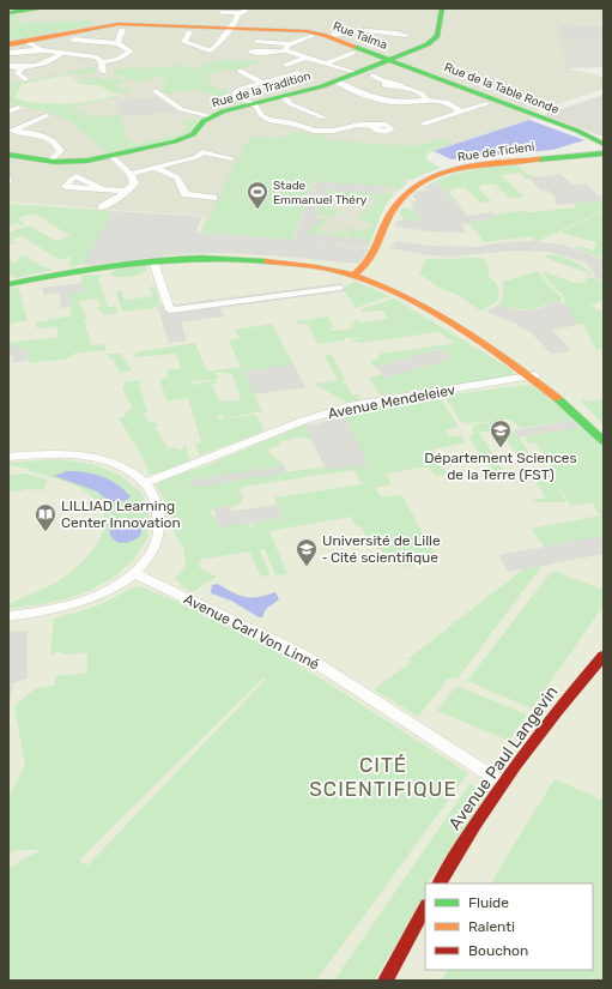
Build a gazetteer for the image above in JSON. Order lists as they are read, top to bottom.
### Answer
{
  "streets": {
    "street": [
      "Rue Talma",
      "Rue de la Table Ronde",
      "Rue de la Tradition",
      "Rue de Ticleni",
      "Avenue Mendeleiev",
      "Avenue Carl Von Linné",
      "Avenue Paul Langevin"
    ]
  },
  "crossings": [
    ["Rue Talma", "Rue de la Table Ronde"],
    ["Rue Talma", "Rue de la Tradition"],
    ["Rue de la Table Ronde", "Rue de la Tradition"],
    ["Avenue Carl Von Linné", "Avenue Paul Langevin"]
  ],
  "districts": ["CITÉ SCIENTIFIQUE"],
  "places": {
    "sports": ["Stade Emmanuel Théry"],
    "school or university": ["Département Sciences de la Terre (FST)", "Université de Lille ‐ Cité scientifique"],
    "library": ["LILLIAD Learning Center Innovation"]
  },
  "legend": ["Fluide", "Ralenti", "Bouchon"]
}
